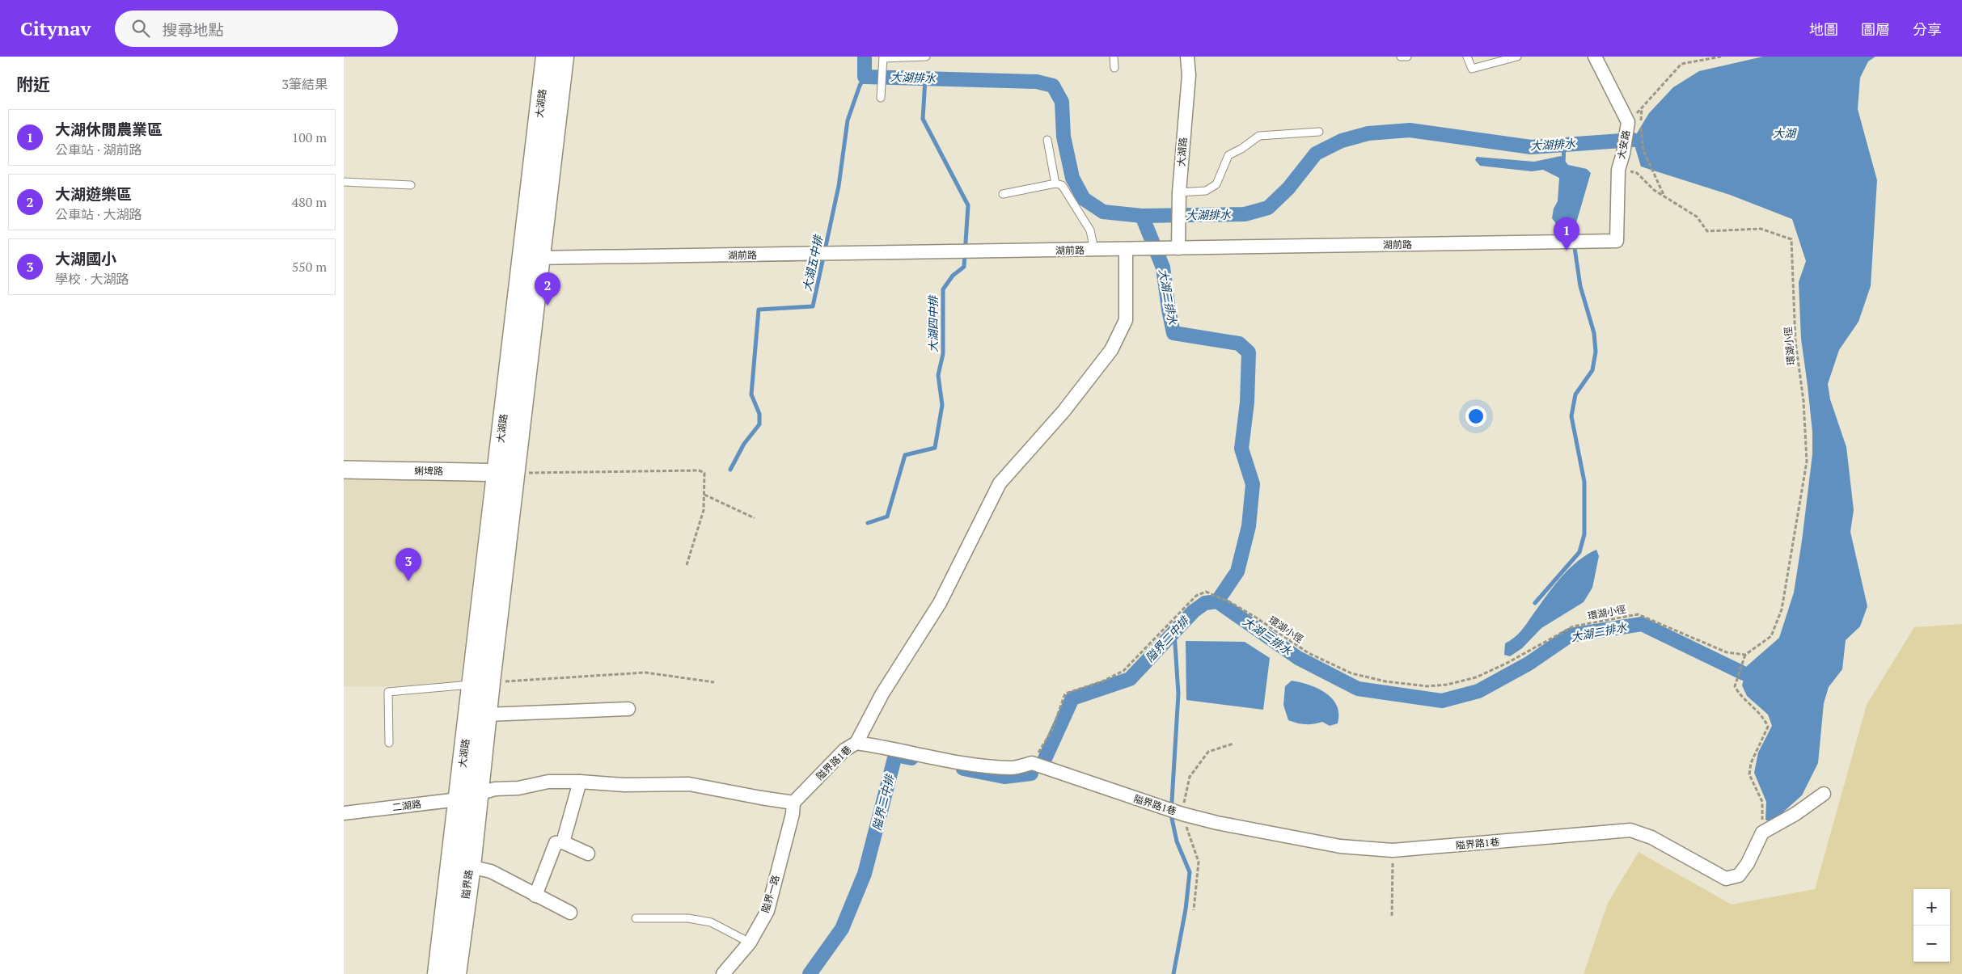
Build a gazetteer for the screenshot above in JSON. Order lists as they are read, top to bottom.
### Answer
{
  "streets": {
    "main road": ["大湖路", "隘界路"],
    "street": [
      "大安路",
      "湖前路",
      "蜊埤路",
      "隘界路1巷",
      "二湖路",
      "隘界一路"
    ],
    "path": ["環湖小徑"]
  },
  "crossings": [
    ["大湖路", "湖前路"],
    ["大湖路", "蜊埤路"],
    ["大湖路", "二湖路"],
    ["大湖路", "隘界路"],
    ["大安路", "湖前路"],
    ["環湖小徑", "隘界路1巷"],
    ["隘界路1巷", "隘界一路"],
    ["二湖路", "隘界路"]
  ],
  "water": [
    "大湖排水",
    "大湖",
    "大湖五中排",
    "大湖二排水",
    "大湖四中排",
    "隘界二中排"
  ],
  "page": {
    "header": "Citynav",
    "search": "搜尋地點",
    "nav": ["地圖", "圖層", "分享"],
    "heading": ["附近", "3筆結果"],
    "list": [
      {
        "mark": "1",
        "name": "大湖休閒農業區",
        "note": "公車站 · 湖前路",
        "value": "100 m"
      },
      {
        "mark": "2",
        "name": "大湖遊樂區",
        "note": "公車站 · 大湖路",
        "value": "480 m"
      },
      {
        "mark": "3",
        "name": "大湖國小",
        "note": "學校 · 大湖路",
        "value": "550 m"
      }
    ],
    "pins": ["1", "2", "3"],
    "map_buttons": ["+", "−"]
  }
}
